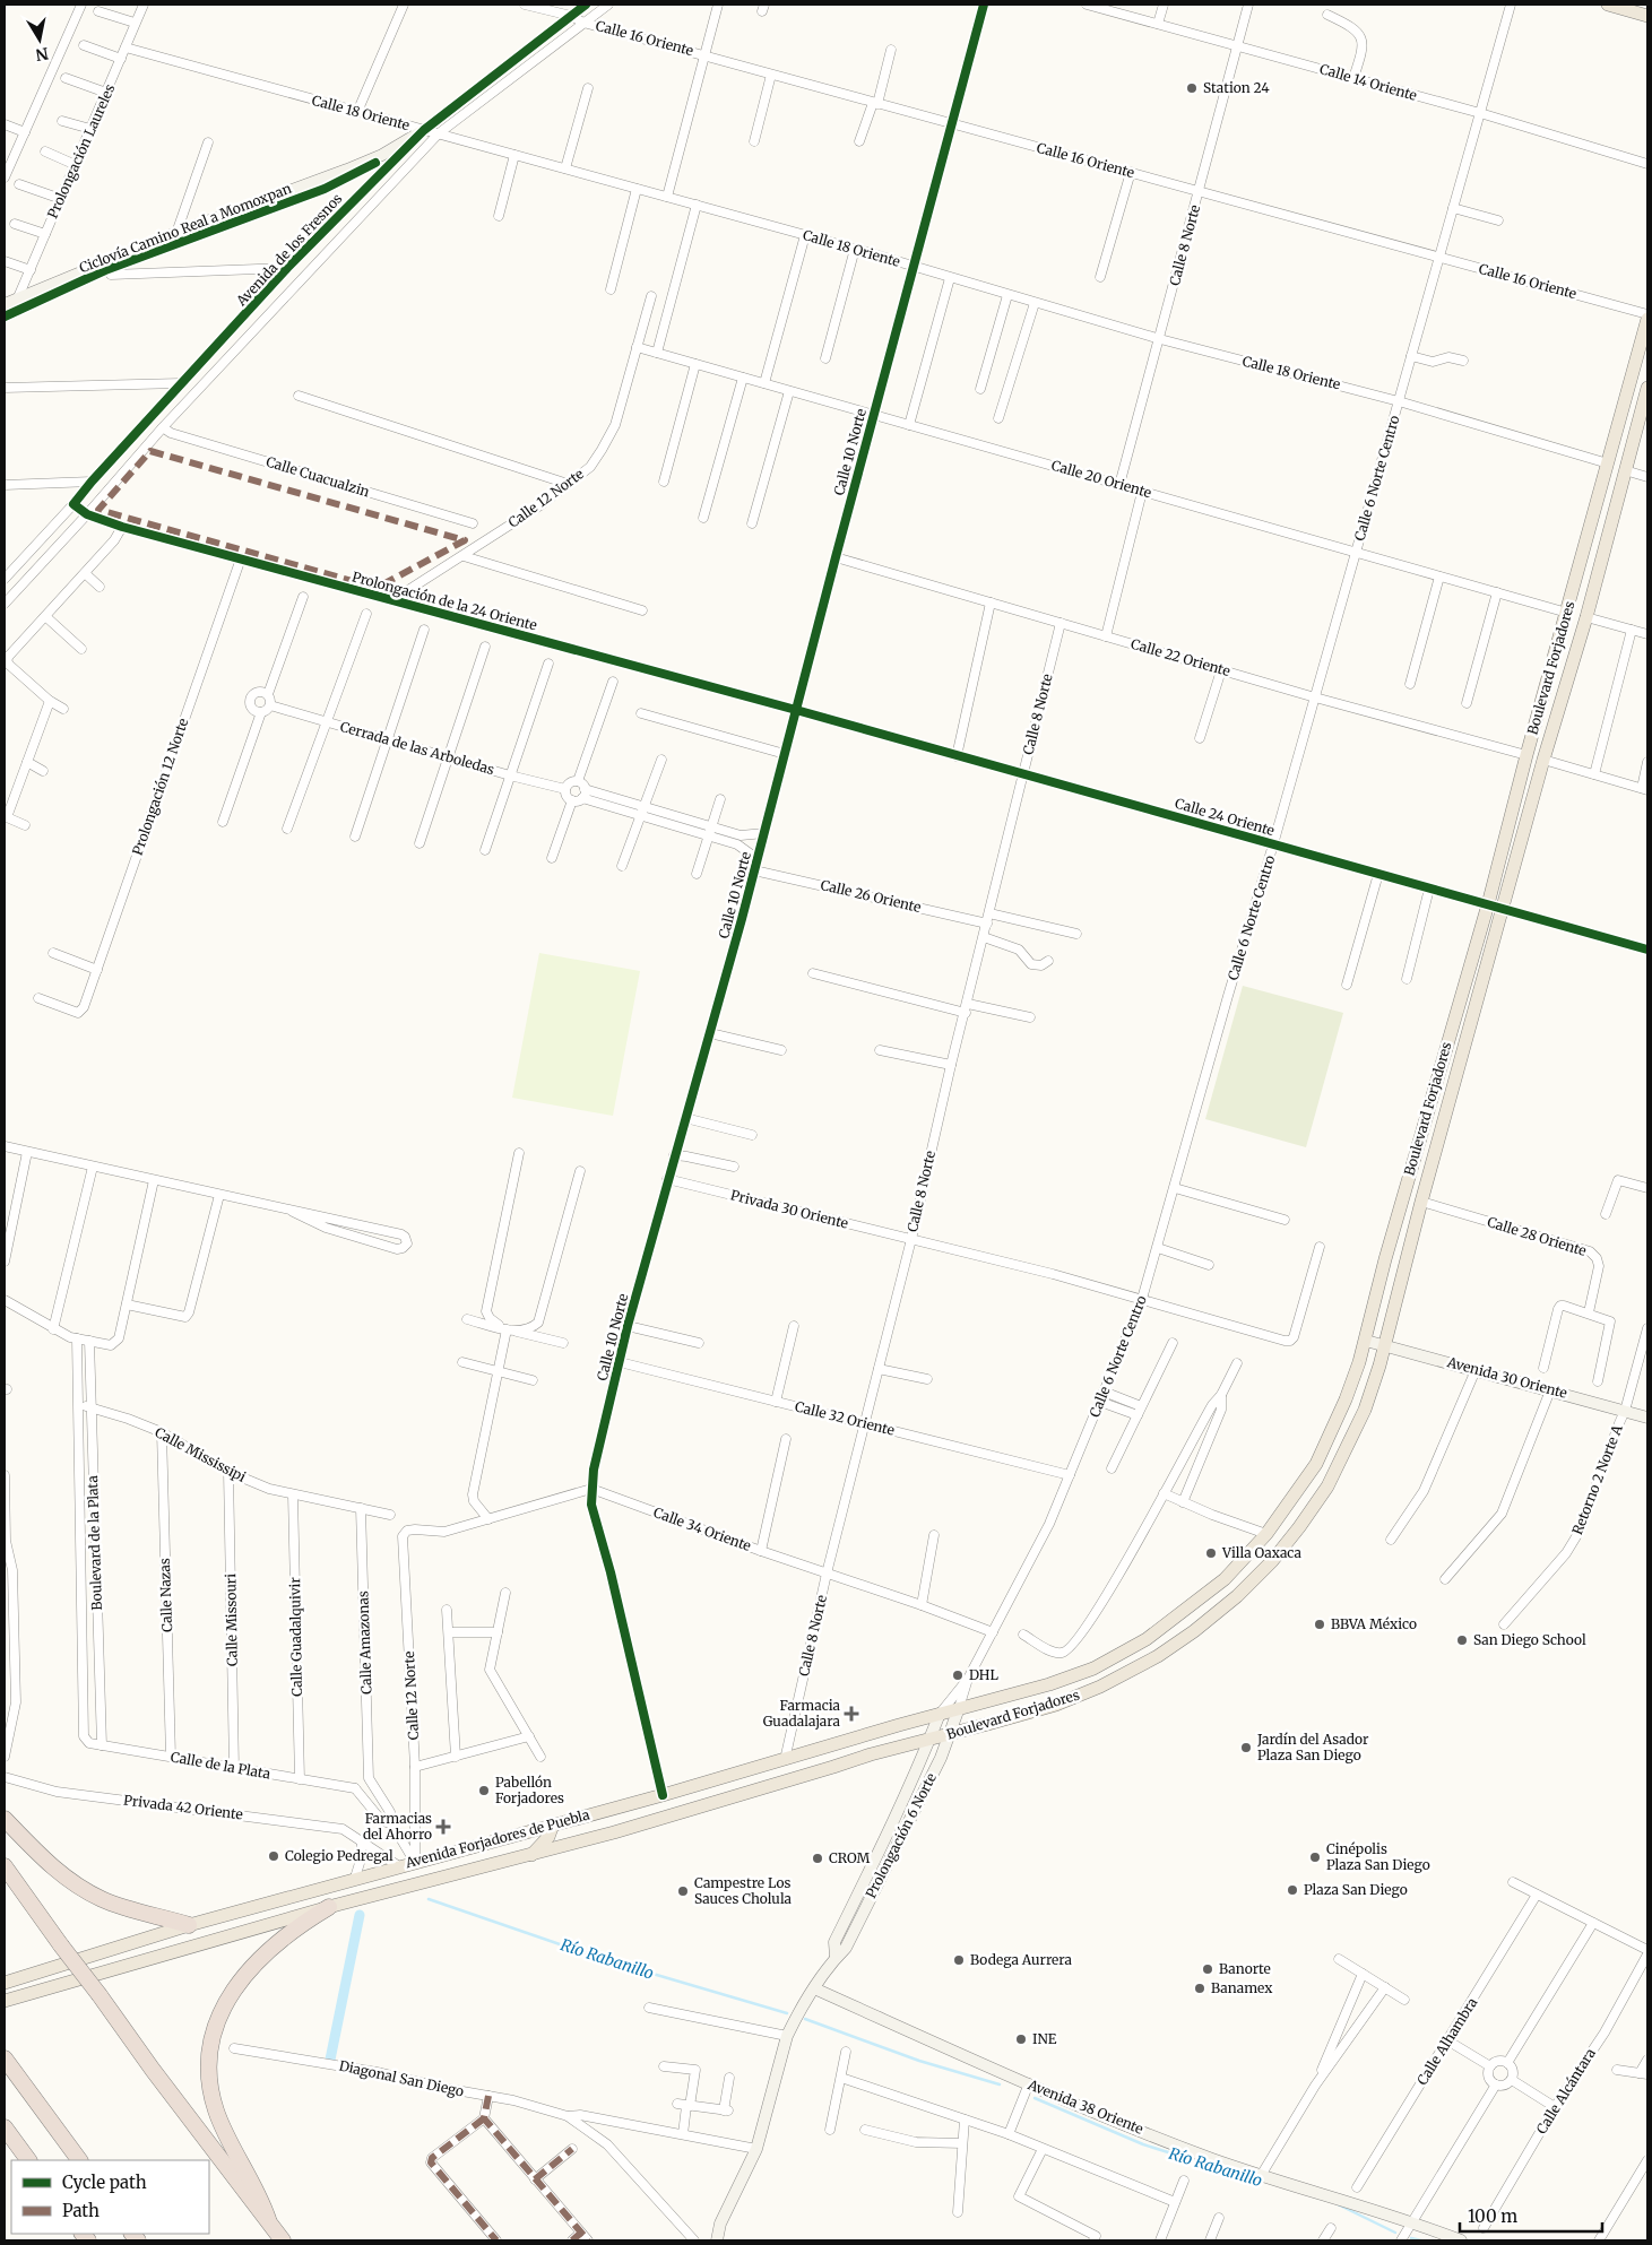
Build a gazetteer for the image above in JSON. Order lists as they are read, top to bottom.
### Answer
{
  "streets": {
    "main road": ["Boulevard Forjadores", "Avenida Forjadores de Puebla"],
    "street": [
      "Calle 16 Oriente",
      "Calle 14 Oriente",
      "Calle 18 Oriente",
      "Prolongación Laureles",
      "Calle 8 Norte",
      "Avenida de los Fresnos",
      "Calle 10 Norte",
      "Calle Cuacualzin",
      "Calle 6 Norte Centro",
      "Calle 20 Oriente",
      "Calle 12 Norte",
      "Prolongación de la 24 Oriente",
      "Calle 22 Oriente",
      "Cerrada de las Arboledas",
      "Prolongación 12 Norte",
      "Calle 24 Oriente",
      "Calle 26 Oriente",
      "Privada 30 Oriente",
      "Calle 28 Oriente",
      "Avenida 30 Oriente",
      "Calle 32 Oriente",
      "Calle Mississipi",
      "Retorno 2 Norte A",
      "Calle 34 Oriente",
      "Boulevard de la Plata",
      "Calle Nazas",
      "Calle Missouri",
      "Calle Guadalquivir",
      "Calle Amazonas",
      "Calle de la Plata",
      "Privada 42 Oriente",
      "Prolongación 6 Norte",
      "Calle Alhambra",
      "Diagonal San Diego",
      "Calle Alcántara",
      "Avenida 38 Oriente"
    ],
    "cycle path": ["Ciclovía Camino Real a Momoxpan"]
  },
  "crossings": [
    ["Calle 16 Oriente", "Calle 8 Norte"],
    ["Calle 16 Oriente", "Avenida de los Fresnos"],
    ["Calle 16 Oriente", "Calle 10 Norte"],
    ["Calle 16 Oriente", "Calle 6 Norte Centro"],
    ["Calle 14 Oriente", "Calle 8 Norte"],
    ["Calle 14 Oriente", "Calle 6 Norte Centro"],
    ["Calle 18 Oriente", "Prolongación Laureles"],
    ["Calle 18 Oriente", "Calle 8 Norte"],
    ["Calle 18 Oriente", "Avenida de los Fresnos"],
    ["Calle 18 Oriente", "Calle 10 Norte"],
    ["Calle 18 Oriente", "Calle 6 Norte Centro"],
    ["Calle 18 Oriente", "Boulevard Forjadores"],
    ["Calle 8 Norte", "Calle 20 Oriente"],
    ["Calle 8 Norte", "Calle 22 Oriente"],
    ["Calle 8 Norte", "Calle 24 Oriente"],
    ["Calle 8 Norte", "Calle 26 Oriente"],
    ["Calle 8 Norte", "Privada 30 Oriente"],
    ["Calle 8 Norte", "Calle 32 Oriente"],
    ["Calle 8 Norte", "Calle 34 Oriente"],
    ["Calle 8 Norte", "Avenida Forjadores de Puebla"],
    ["Avenida de los Fresnos", "Calle Cuacualzin"],
    ["Avenida de los Fresnos", "Prolongación de la 24 Oriente"],
    ["Calle 10 Norte", "Calle 20 Oriente"],
    ["Calle 10 Norte", "Prolongación de la 24 Oriente"],
    ["Calle 10 Norte", "Calle 22 Oriente"],
    ["Calle 10 Norte", "Calle 24 Oriente"],
    ["Calle 10 Norte", "Calle 26 Oriente"],
    ["Calle 10 Norte", "Privada 30 Oriente"],
    ["Calle 10 Norte", "Calle 32 Oriente"],
    ["Calle 10 Norte", "Calle 34 Oriente"],
    ["Calle 10 Norte", "Avenida Forjadores de Puebla"],
    ["Calle 6 Norte Centro", "Calle 20 Oriente"],
    ["Calle 6 Norte Centro", "Calle 22 Oriente"],
    ["Calle 6 Norte Centro", "Boulevard Forjadores"],
    ["Calle 6 Norte Centro", "Calle 24 Oriente"],
    ["Calle 6 Norte Centro", "Privada 30 Oriente"],
    ["Calle 6 Norte Centro", "Calle 32 Oriente"],
    ["Calle 6 Norte Centro", "Calle 34 Oriente"],
    ["Calle 6 Norte Centro", "Prolongación 6 Norte"],
    ["Calle 6 Norte Centro", "Avenida Forjadores de Puebla"],
    ["Calle 20 Oriente", "Calle 12 Norte"],
    ["Calle 20 Oriente", "Boulevard Forjadores"],
    ["Calle 12 Norte", "Prolongación de la 24 Oriente"],
    ["Calle 12 Norte", "Avenida Forjadores de Puebla"],
    ["Prolongación de la 24 Oriente", "Prolongación 12 Norte"],
    ["Prolongación de la 24 Oriente", "Calle 24 Oriente"],
    ["Calle 22 Oriente", "Boulevard Forjadores"],
    ["Boulevard Forjadores", "Calle 24 Oriente"],
    ["Boulevard Forjadores", "Calle 28 Oriente"],
    ["Boulevard Forjadores", "Avenida 30 Oriente"],
    ["Boulevard Forjadores", "Prolongación 6 Norte"],
    ["Boulevard Forjadores", "Avenida Forjadores de Puebla"],
    ["Avenida 30 Oriente", "Retorno 2 Norte A"],
    ["Calle Mississipi", "Boulevard de la Plata"],
    ["Calle Mississipi", "Calle Nazas"],
    ["Calle Mississipi", "Calle Missouri"],
    ["Calle Mississipi", "Calle Guadalquivir"],
    ["Calle Mississipi", "Calle Amazonas"],
    ["Boulevard de la Plata", "Calle de la Plata"],
    ["Calle Nazas", "Calle de la Plata"],
    ["Calle Missouri", "Calle de la Plata"],
    ["Calle Guadalquivir", "Calle de la Plata"],
    ["Privada 42 Oriente", "Avenida Forjadores de Puebla"],
    ["Prolongación 6 Norte", "Avenida Forjadores de Puebla"],
    ["Prolongación 6 Norte", "Diagonal San Diego"],
    ["Prolongación 6 Norte", "Avenida 38 Oriente"]
  ],
  "water": ["Río Rabanillo"],
  "places": {
    "other": [
      "Station 24",
      "Villa Oaxaca",
      "BBVA México",
      "San Diego School",
      "DHL",
      "Jardín del Asador Plaza San Diego",
      "Pabellón Forjadores",
      "Colegio Pedregal",
      "Cinépolis Plaza San Diego",
      "CROM",
      "Plaza San Diego",
      "Campestre Los Sauces Cholula",
      "Bodega Aurrera",
      "Banorte",
      "Banamex",
      "INE"
    ],
    "health": ["Farmacia Guadalajara", "Farmacias del Ahorro"]
  },
  "legend": ["Cycle path", "Path"],
  "scale_bar": "100 m",
  "north": "bottom"
}
